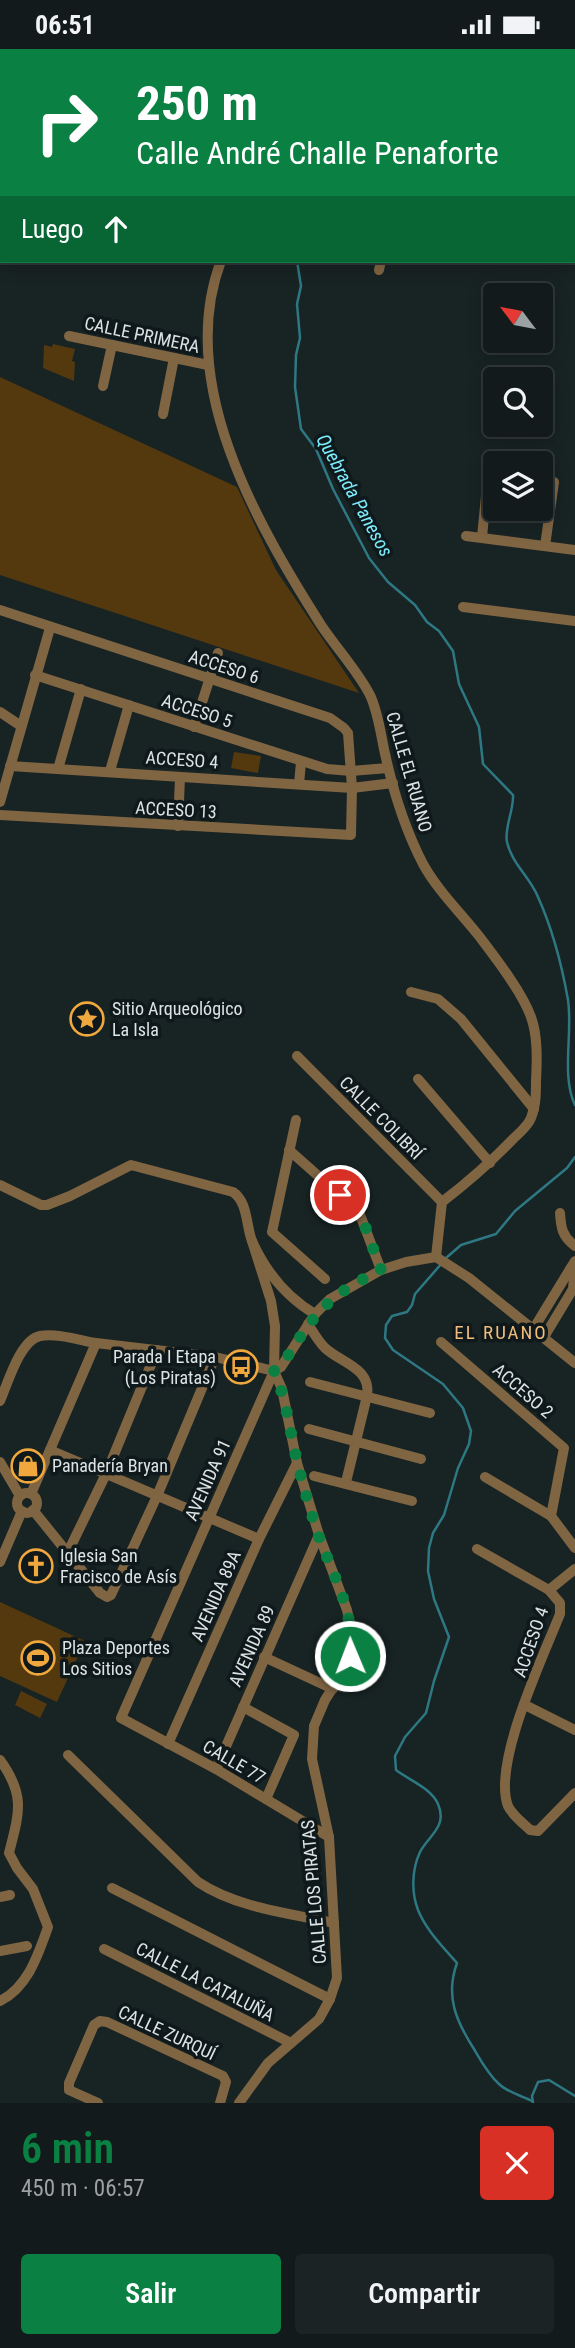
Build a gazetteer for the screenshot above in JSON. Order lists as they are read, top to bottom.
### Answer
{
  "streets": {
    "street": [
      "CALLE PRIMERA",
      "ACCESO 6",
      "ACCESO 5",
      "ACCESO 4",
      "CALLE EL RUANO",
      "ACCESO 13",
      "CALLE COLIBRÍ",
      "ACCESO 2",
      "AVENIDA 91",
      "AVENIDA 89A",
      "AVENIDA 89",
      "CALLE 77",
      "CALLE LOS PIRATAS",
      "CALLE LA CATALUÑA",
      "CALLE ZURQUÍ"
    ]
  },
  "crossings": [
    ["CALLE PRIMERA", "CALLE EL RUANO"],
    ["ACCESO 6", "ACCESO 5"],
    ["ACCESO 6", "ACCESO 4"],
    ["ACCESO 6", "ACCESO 13"],
    ["ACCESO 4", "CALLE EL RUANO"],
    ["AVENIDA 91", "CALLE 77"],
    ["AVENIDA 91", "CALLE LOS PIRATAS"],
    ["AVENIDA 89A", "CALLE 77"],
    ["AVENIDA 89A", "CALLE LOS PIRATAS"],
    ["AVENIDA 89", "CALLE 77"],
    ["AVENIDA 89", "CALLE LOS PIRATAS"],
    ["CALLE 77", "CALLE LOS PIRATAS"],
    ["CALLE LOS PIRATAS", "CALLE LA CATALUÑA"],
    ["CALLE LOS PIRATAS", "CALLE ZURQUÍ"]
  ],
  "districts": ["EL RUANO"],
  "water": ["Quebrada Panesos"],
  "places": {
    "place": ["Sitio Arqueológico La Isla"],
    "bus stop": ["Parada I Etapa (Los Piratas)"],
    "shop": ["Panadería Bryan"],
    "church": ["Iglesia San Fracisco de Asís"],
    "sports": ["Plaza Deportes Los Sitios"]
  },
  "north": "top left",
  "page": {
    "status": "06:51",
    "turn": ["250 m", "Calle André Challe Penaforte"],
    "then": "Luego",
    "heading": ["6 min", "450 m · 06:57"],
    "buttons": ["Salir", "Compartir"]
  }
}
